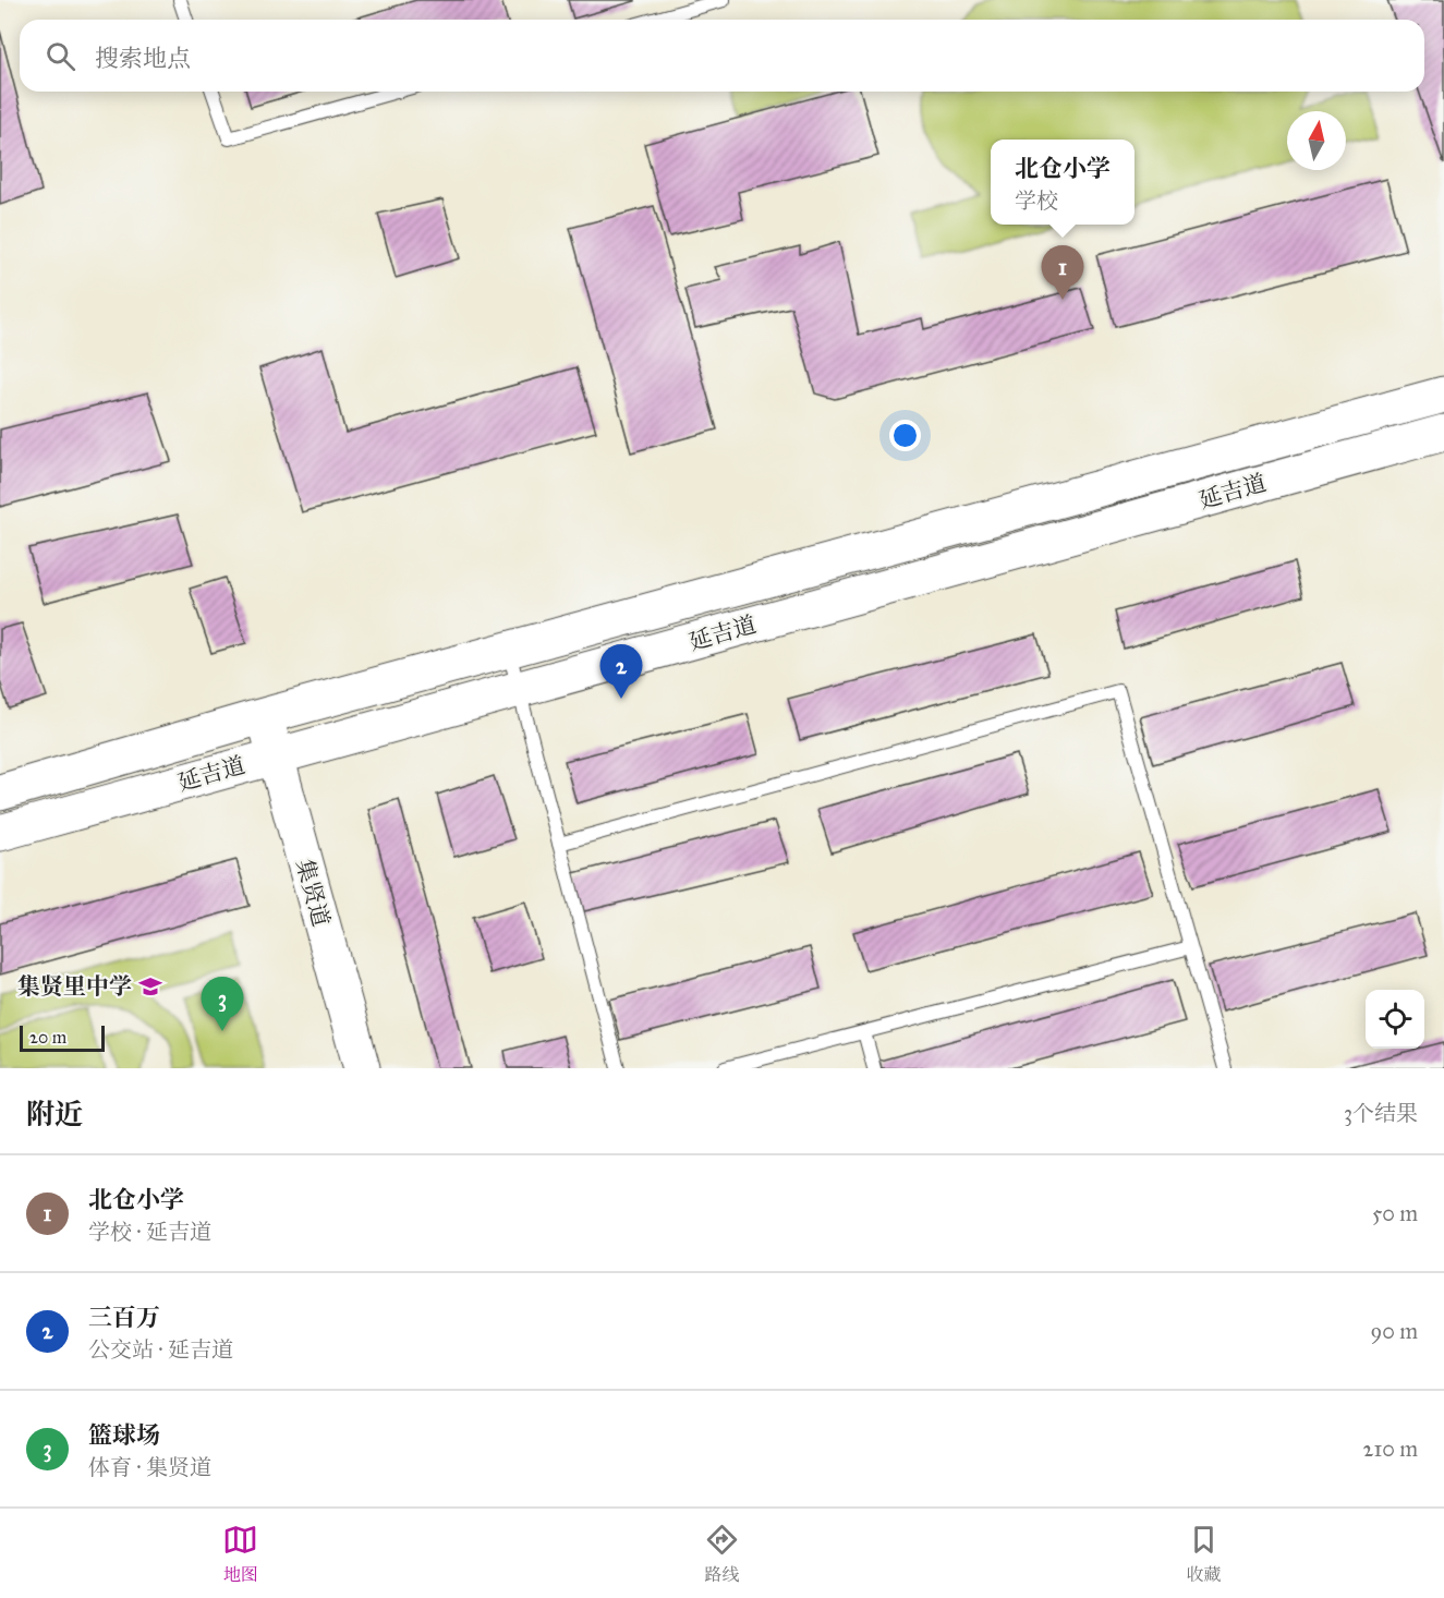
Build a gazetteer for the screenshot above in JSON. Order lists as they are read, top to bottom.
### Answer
{
  "streets": {
    "main road": ["延吉道", "集贤道"]
  },
  "crossings": [
    ["延吉道", "集贤道"]
  ],
  "places": {
    "school or university": ["集贤里中学"]
  },
  "scale_bar": "20 m",
  "north": "top",
  "page": {
    "search": "搜索地点",
    "popup": ["北仓小学", "学校"],
    "pins": ["1", "2", "3"],
    "scale": "20 m",
    "heading": ["附近", "3个结果"],
    "list": [
      {
        "mark": "1",
        "name": "北仓小学",
        "note": "学校 · 延吉道",
        "value": "50 m"
      },
      {
        "mark": "2",
        "name": "三百万",
        "note": "公交站 · 延吉道",
        "value": "90 m"
      },
      {
        "mark": "3",
        "name": "篮球场",
        "note": "体育 · 集贤道",
        "value": "210 m"
      }
    ],
    "nav": ["地图", "路线", "收藏"]
  }
}
